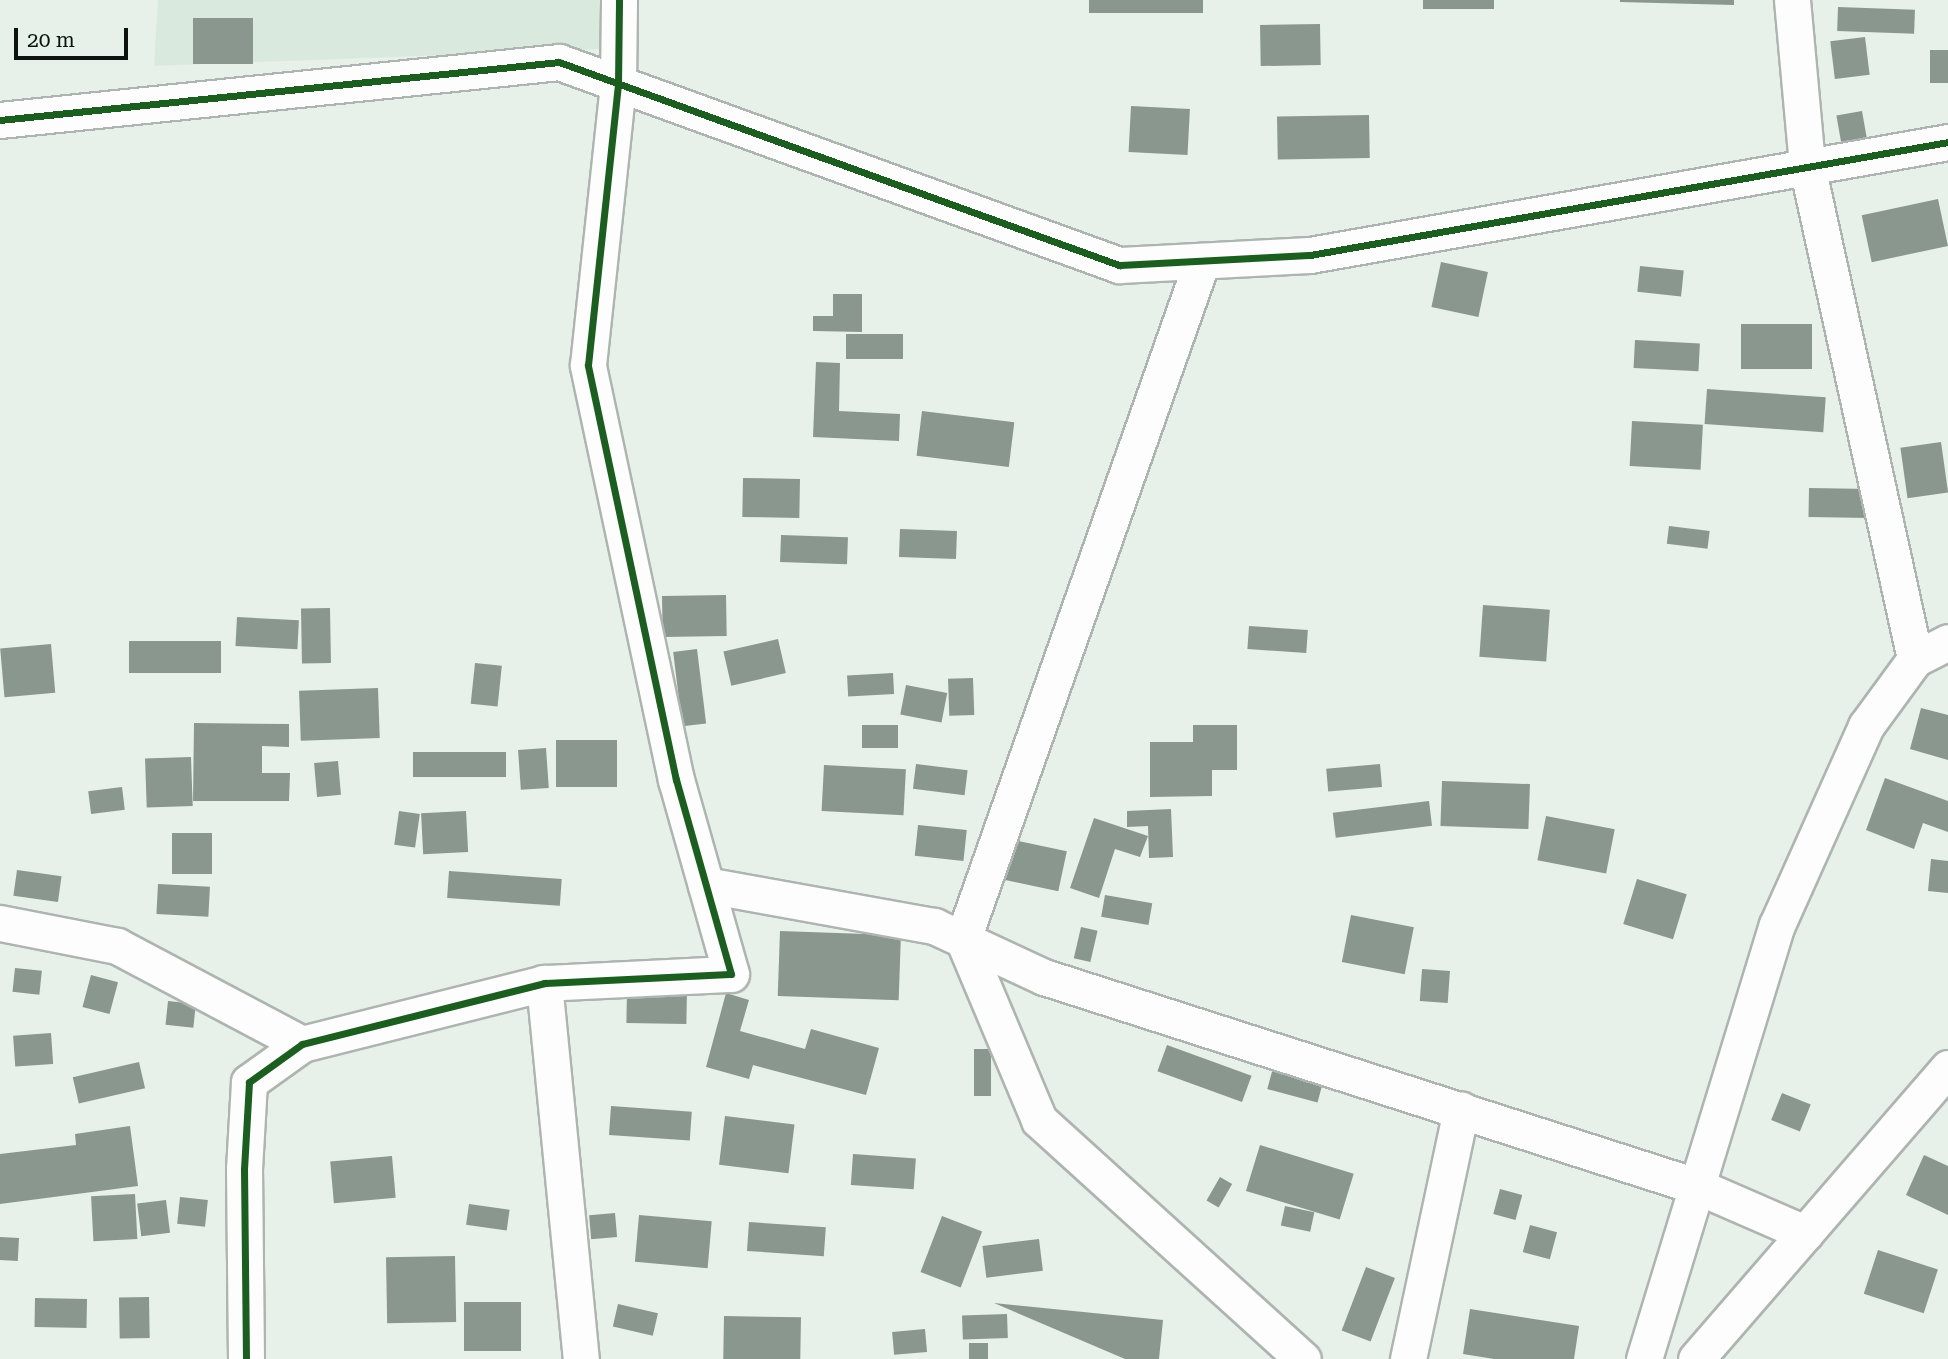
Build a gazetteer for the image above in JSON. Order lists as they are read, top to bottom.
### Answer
{
  "scale_bar": "20 m"
}
